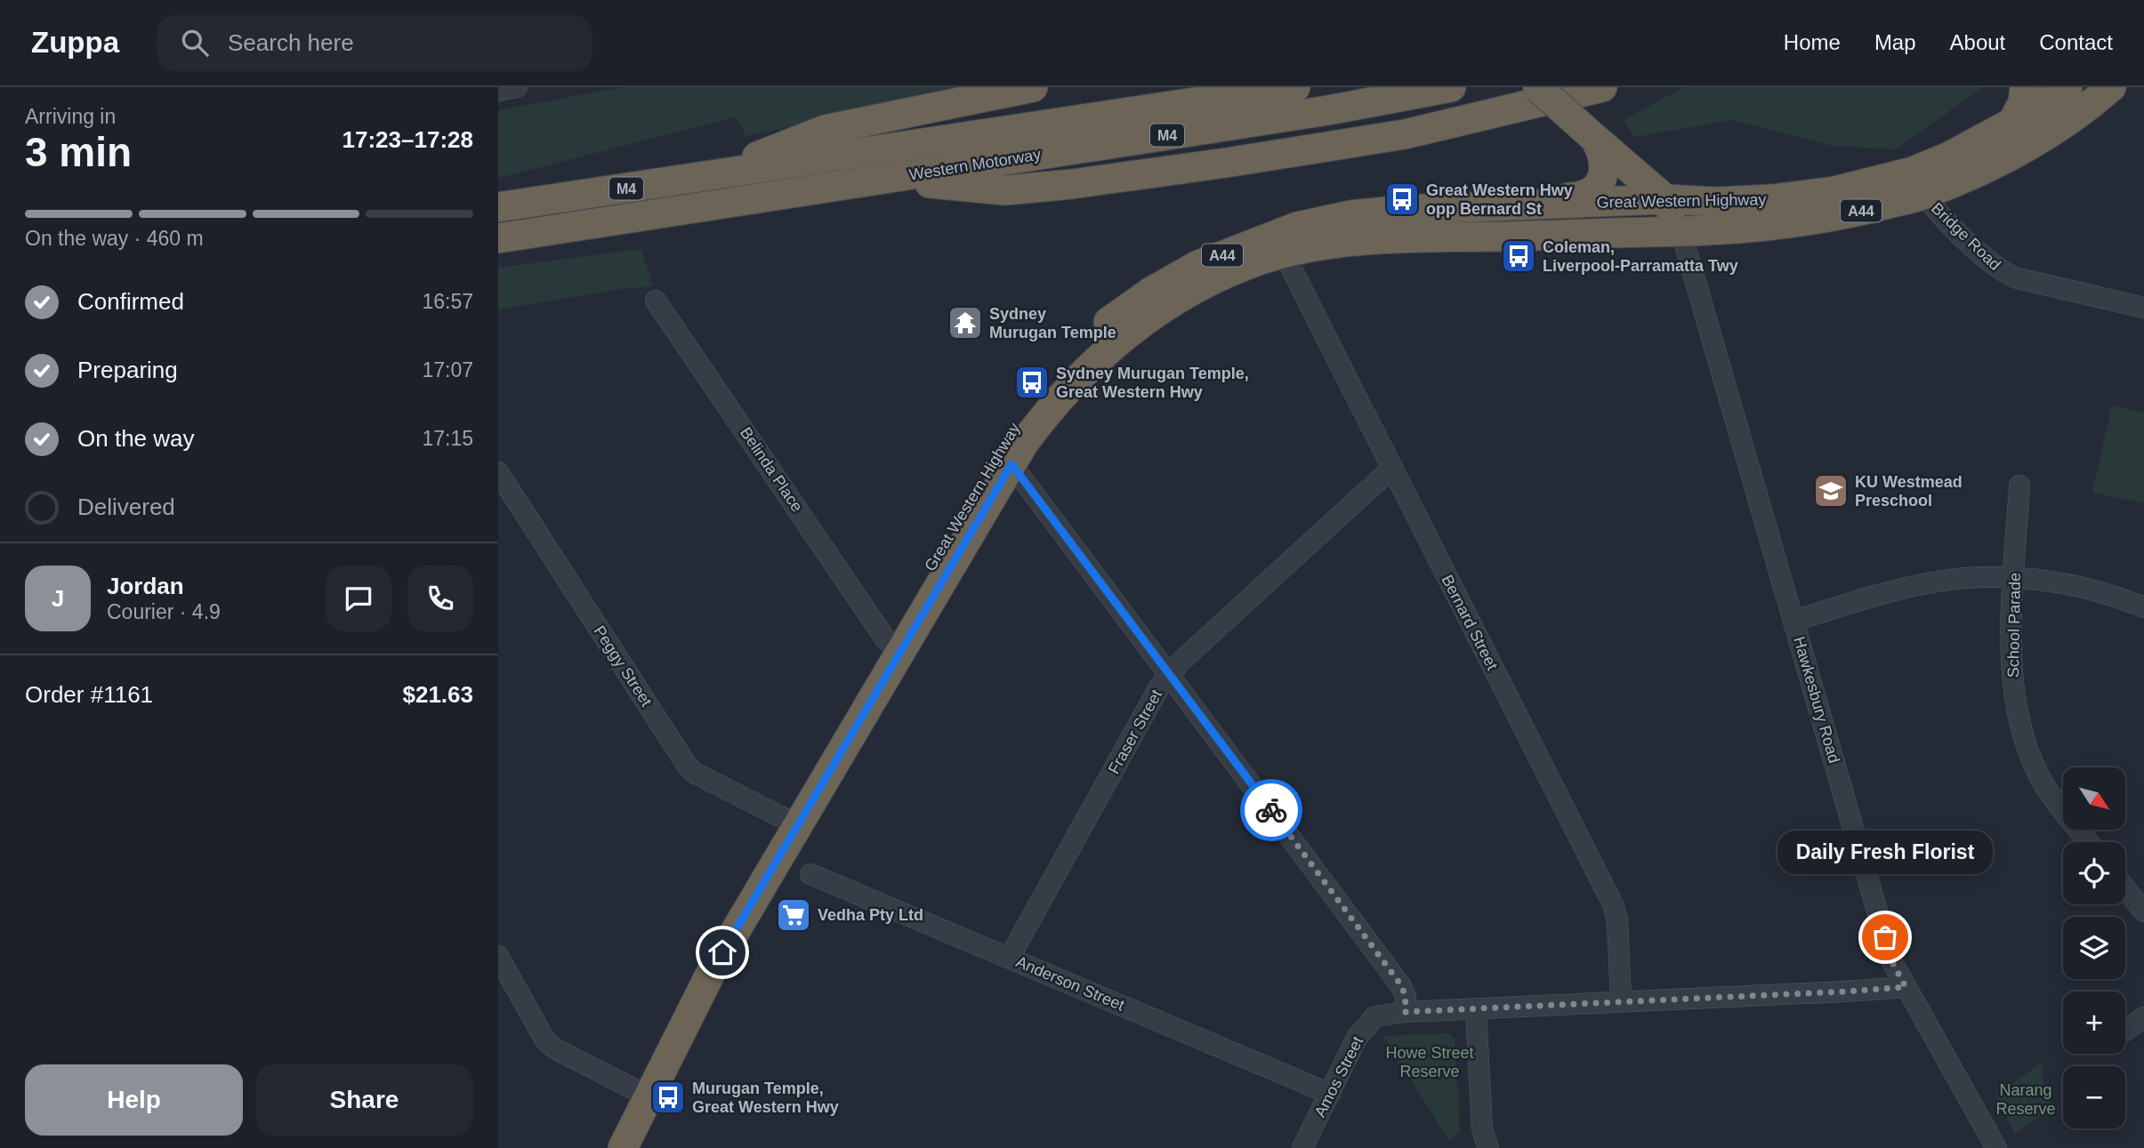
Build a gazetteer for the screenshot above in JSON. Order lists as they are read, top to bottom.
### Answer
{
  "streets": {
    "highway": [
      "M4",
      "Western Motorway",
      "Great Western Highway",
      "A44"
    ],
    "street": [
      "Bridge Road",
      "Belinda Place",
      "Bernard Street",
      "School Parade",
      "Peggy Street",
      "Hawkesbury Road",
      "Fraser Street",
      "Anderson Street",
      "Amos Street"
    ]
  },
  "crossings": [
    ["M4", "Western Motorway"],
    ["Great Western Highway", "Bridge Road"],
    ["Great Western Highway", "Belinda Place"],
    ["Great Western Highway", "Bernard Street"],
    ["Great Western Highway", "Peggy Street"],
    ["Great Western Highway", "Hawkesbury Road"],
    ["Bernard Street", "Fraser Street"],
    ["Bernard Street", "Amos Street"],
    ["Hawkesbury Road", "Amos Street"],
    ["Fraser Street", "Anderson Street"],
    ["Anderson Street", "Amos Street"]
  ],
  "parks": ["Howe Street Reserve", "Narang Reserve"],
  "places": {
    "bus stop": [
      "Great Western Hwy opp Bernard St",
      "Coleman, Liverpool-Parramatta Twy",
      "Sydney Murugan Temple, Great Western Hwy",
      "Murugan Temple, Great Western Hwy"
    ],
    "temple": ["Sydney Murugan Temple"],
    "school or university": ["KU Westmead Preschool"],
    "supermarket": ["Vedha Pty Ltd"],
    "other": ["Daily Fresh Florist"]
  },
  "north": "bottom right",
  "page": {
    "header": "Zuppa",
    "search": "Search here",
    "nav": [
      "Home",
      "Map",
      "About",
      "Contact"
    ],
    "heading": ["3 min", "Arriving in", "17:23–17:28"],
    "panel": [
      "Jordan",
      "Courier · 4.9",
      "Order #1161",
      "$21.63"
    ],
    "bar": "On the way · 460 m",
    "list": [
      ["Confirmed", "16:57"],
      ["Preparing", "17:07"],
      ["On the way", "17:15"],
      "Delivered"
    ],
    "round": "J",
    "map_buttons": ["+", "−"],
    "bubble": "Daily Fresh Florist",
    "buttons": ["Help", "Share"]
  }
}
